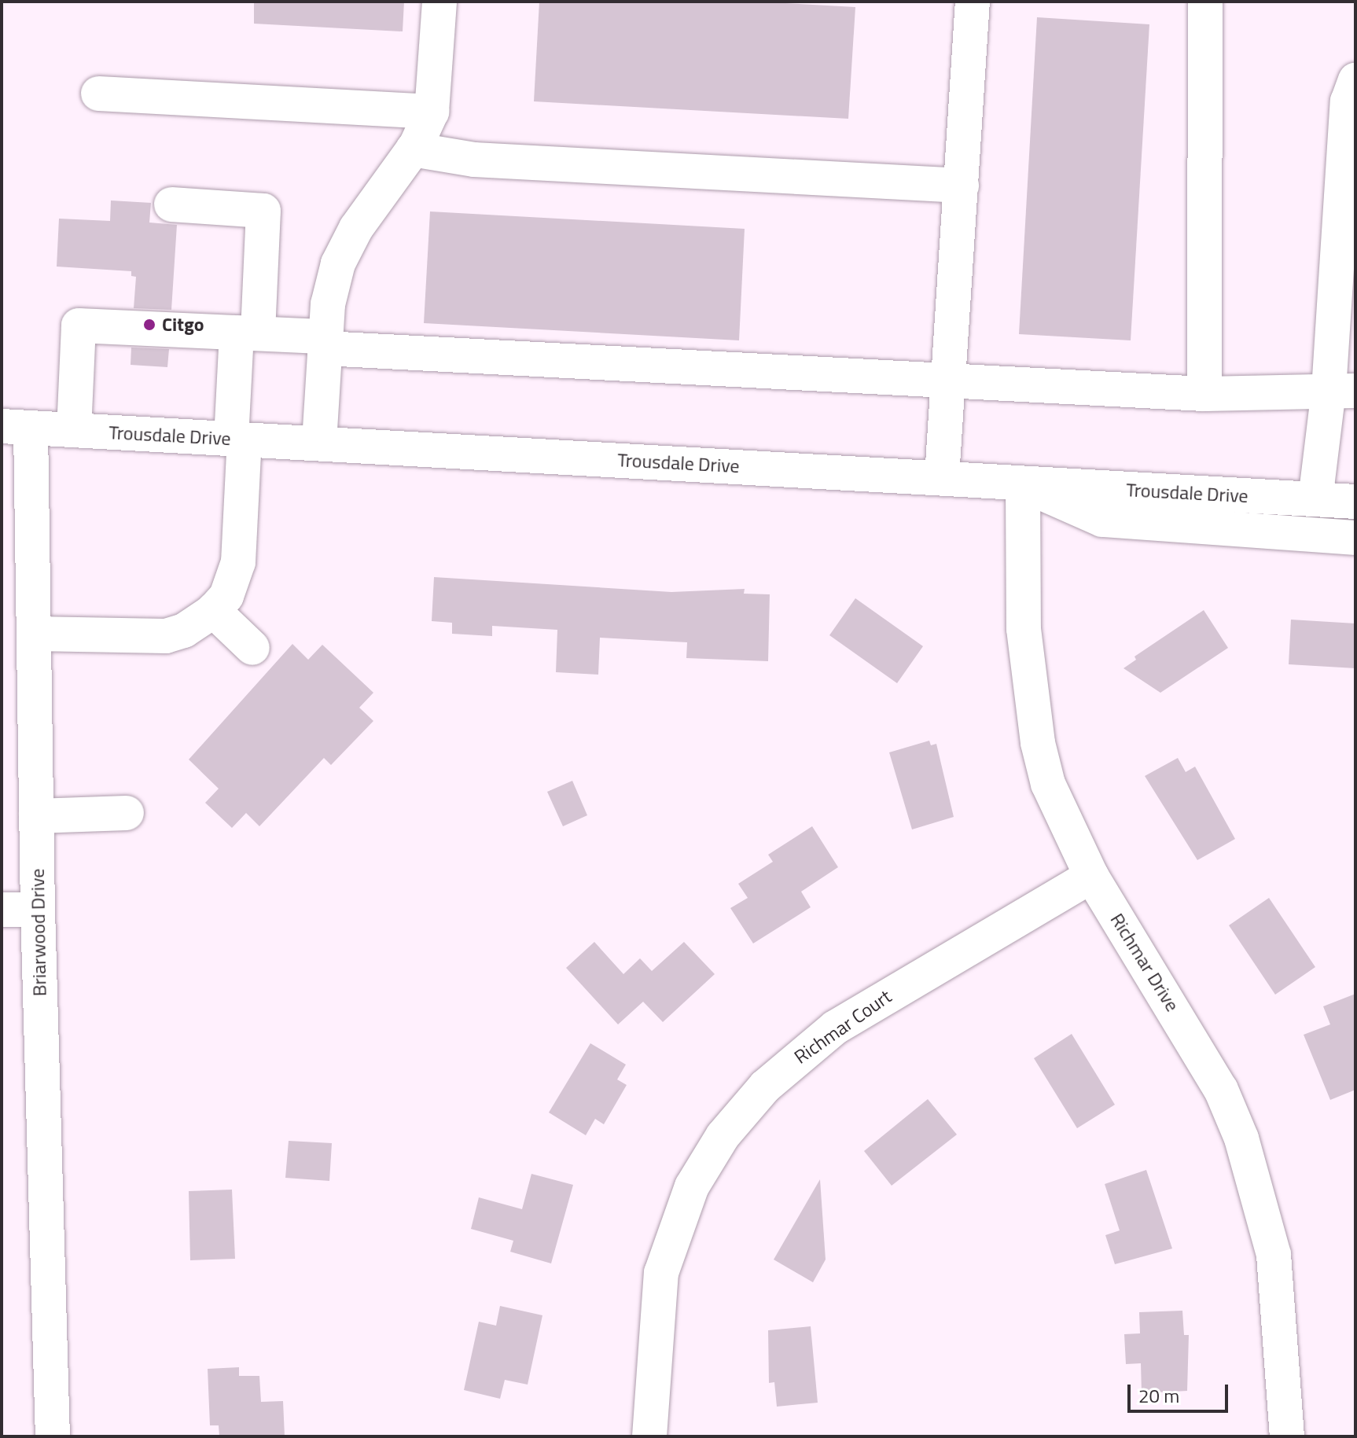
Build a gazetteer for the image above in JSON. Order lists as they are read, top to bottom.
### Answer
{
  "streets": {
    "street": [
      "Trousdale Drive",
      "Briarwood Drive",
      "Richmar Drive",
      "Richmar Court"
    ]
  },
  "crossings": [
    ["Trousdale Drive", "Briarwood Drive"],
    ["Trousdale Drive", "Richmar Drive"],
    ["Richmar Drive", "Richmar Court"]
  ],
  "places": ["Citgo"],
  "scale_bar": "20 m"
}
